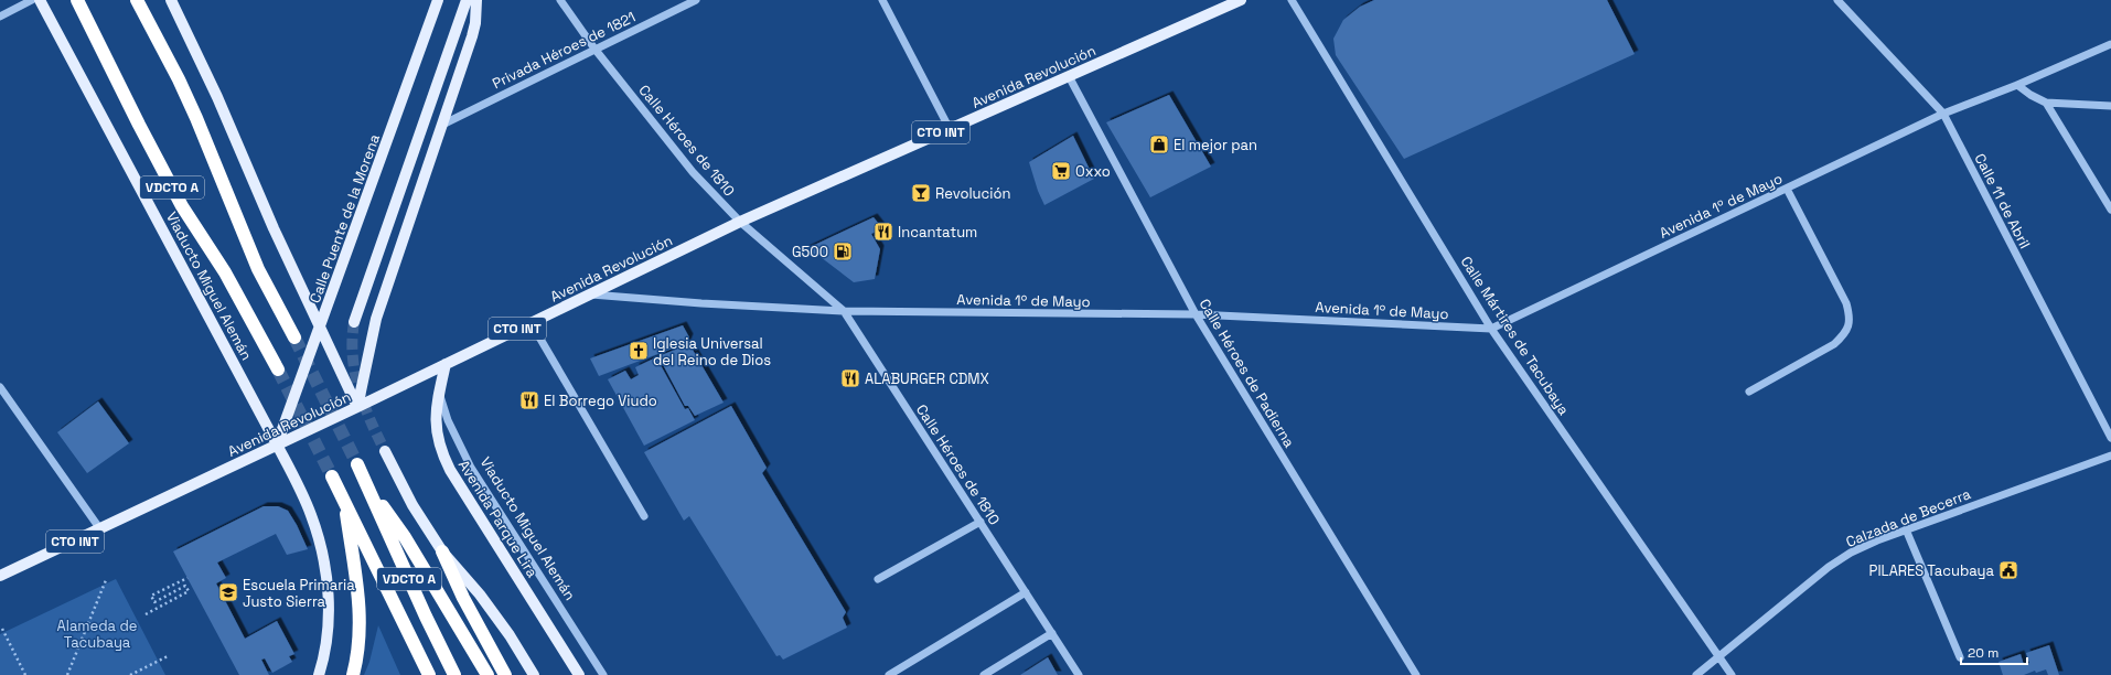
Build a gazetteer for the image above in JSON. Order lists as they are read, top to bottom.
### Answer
{
  "streets": {
    "highway": ["VDCTO A", "Viaducto Miguel Alemán"],
    "main road": [
      "Avenida Revolución",
      "CTO INT",
      "Calle Puente de la Morena",
      "Avenida Parque Lira"
    ],
    "street": [
      "Privada Héroes de 1821",
      "Calle Héroes de 1810",
      "Calle 11 de Abril",
      "Avenida 1º de Mayo",
      "Calle Mártires de Tacubaya",
      "Calle Héroes de Padierna",
      "Calzada de Becerra"
    ]
  },
  "crossings": [
    ["Privada Héroes de 1821", "Calle Héroes de 1810"],
    ["Avenida Revolución", "Calle Héroes de 1810"],
    ["Avenida Revolución", "Avenida 1º de Mayo"],
    ["Avenida Revolución", "Calle Puente de la Morena"],
    ["Avenida Revolución", "Viaducto Miguel Alemán"],
    ["Avenida Revolución", "Calle Héroes de Padierna"],
    ["Avenida Revolución", "Avenida Parque Lira"],
    ["Calle Héroes de 1810", "Avenida 1º de Mayo"],
    ["Calle 11 de Abril", "Avenida 1º de Mayo"],
    ["Avenida 1º de Mayo", "Calle Mártires de Tacubaya"],
    ["Avenida 1º de Mayo", "Calle Héroes de Padierna"],
    ["Calle Puente de la Morena", "Viaducto Miguel Alemán"],
    ["Viaducto Miguel Alemán", "Avenida Parque Lira"],
    ["Calle Mártires de Tacubaya", "Calzada de Becerra"]
  ],
  "parks": ["Alameda de Tacubaya"],
  "places": {
    "shop": ["El mejor pan"],
    "supermarket": ["Oxxo"],
    "bar": ["Revolución"],
    "restaurant": ["Incantatum", "ALABURGER CDMX", "El Borrego Viudo"],
    "fuel station": ["G500"],
    "church": ["Iglesia Universal del Reino de Dios"],
    "public building": ["PILARES Tacubaya"],
    "school or university": ["Escuela Primaria Justo Sierra"]
  },
  "scale_bar": "20 m"
}
